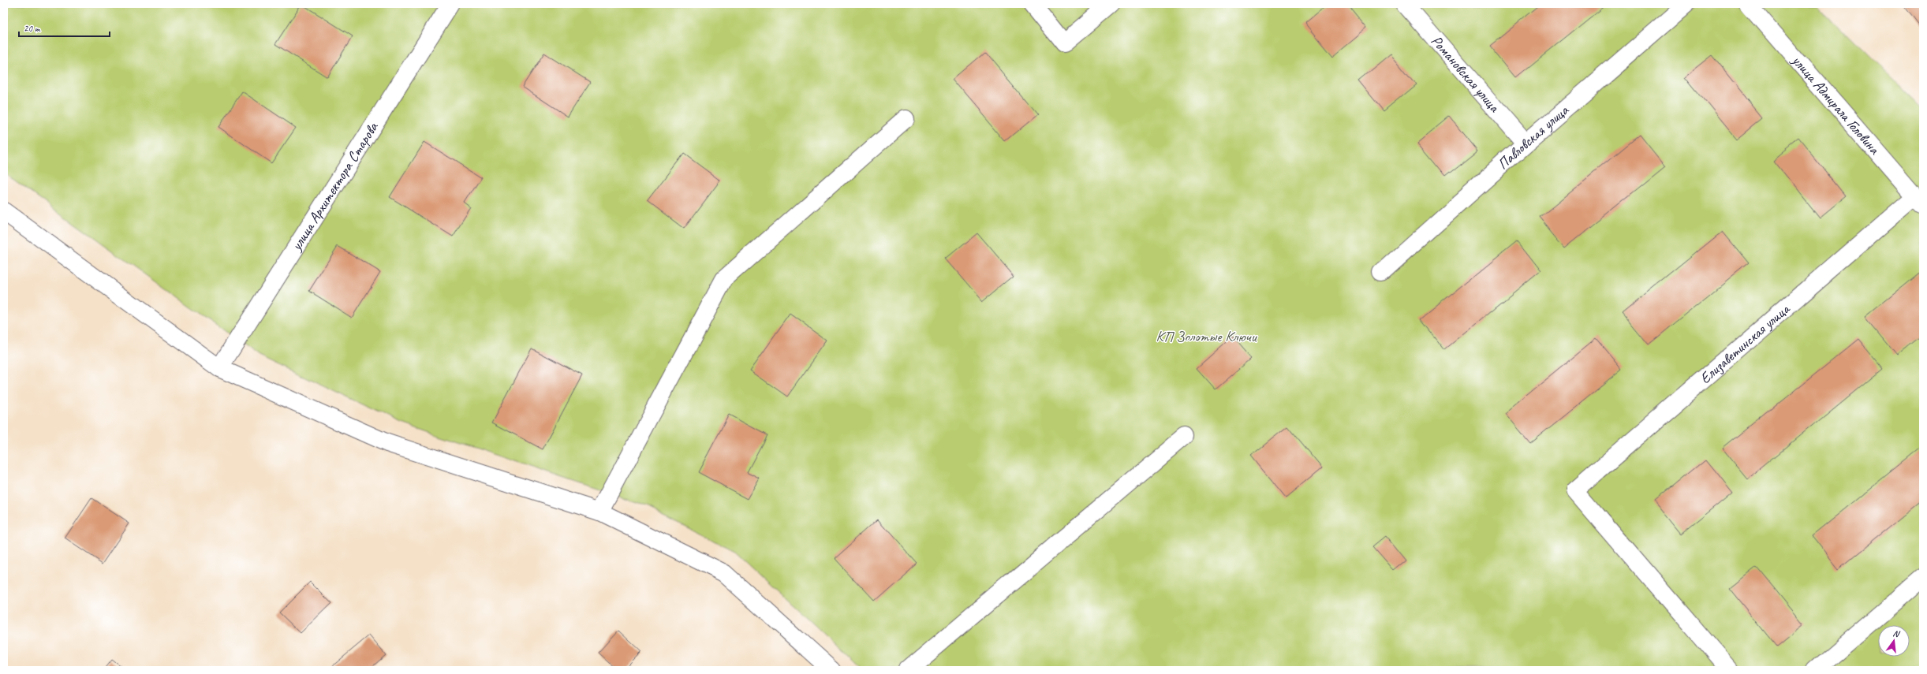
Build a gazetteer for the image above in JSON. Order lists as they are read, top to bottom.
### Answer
{
  "streets": {
    "street": [
      "Романовская улица",
      "улица Адмирала Головина",
      "Павловская улица",
      "улица Архитектора Старова",
      "Елизаветинская улица"
    ]
  },
  "crossings": [
    ["Романовская улица", "Павловская улица"],
    ["улица Адмирала Головина", "Елизаветинская улица"]
  ],
  "parks": ["КП Золотые Ключи"],
  "scale_bar": "20 m",
  "north": "top"
}
